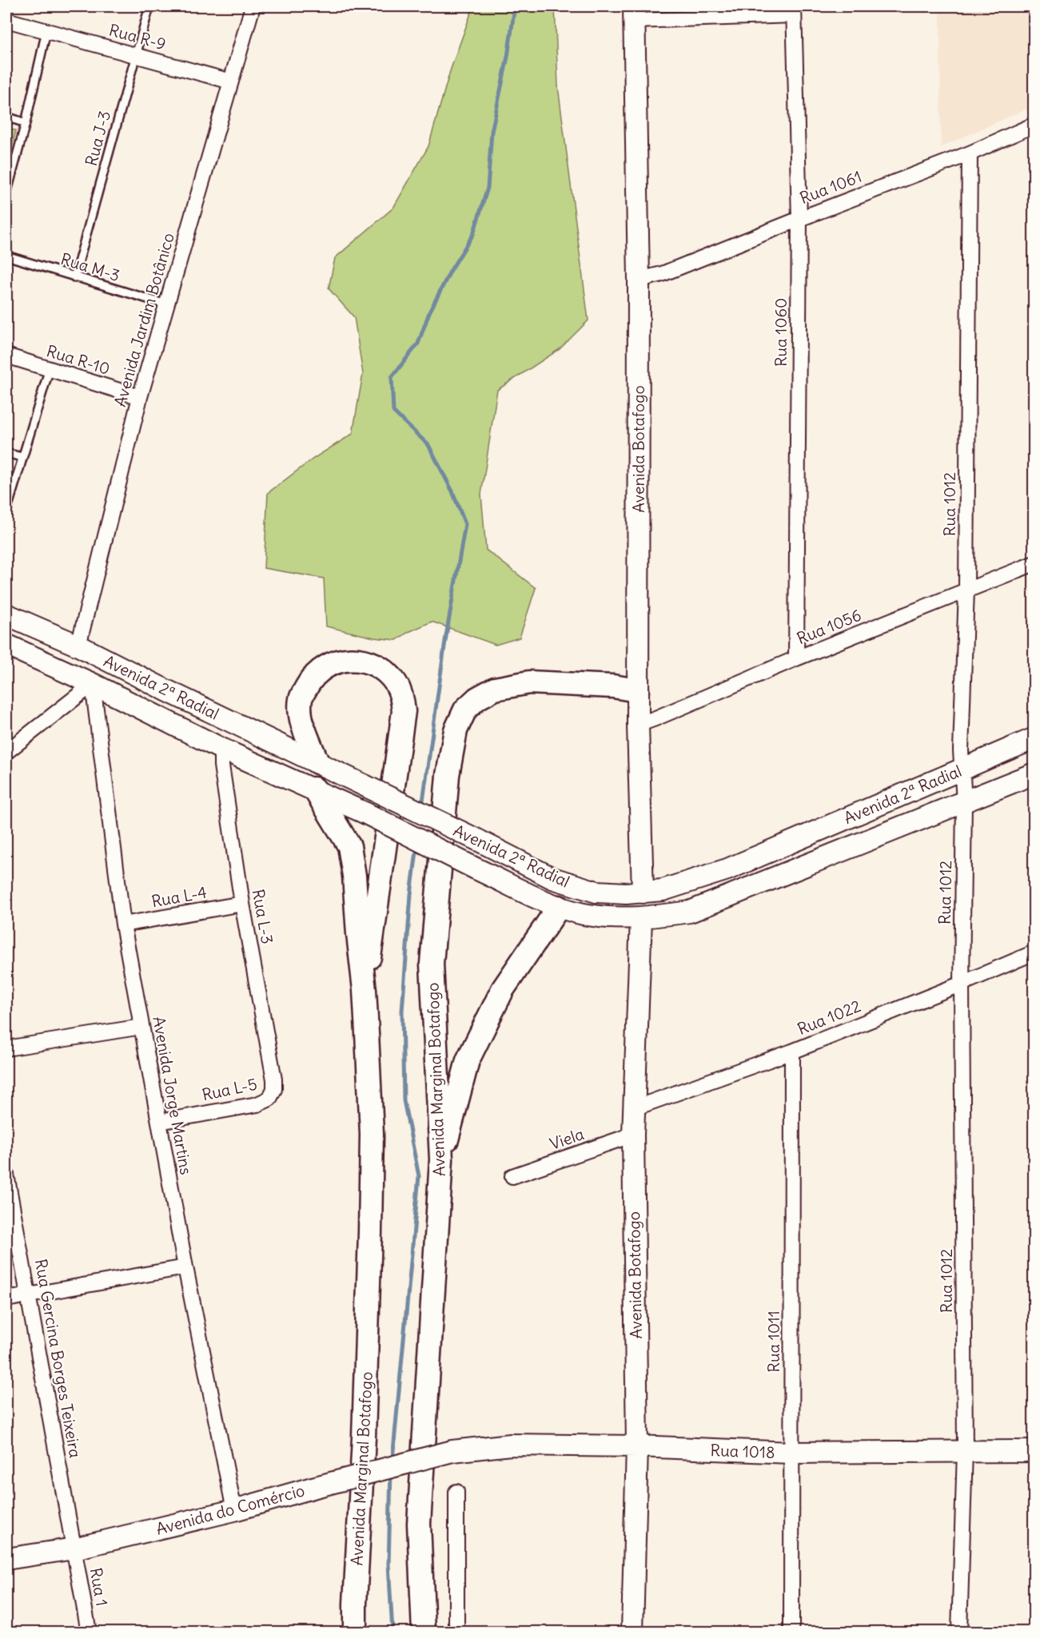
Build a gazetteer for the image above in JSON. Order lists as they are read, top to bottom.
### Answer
{
  "streets": {
    "main road": [
      "Avenida Botafogo",
      "Avenida 2ª Radial",
      "Avenida Marginal Botafogo",
      "Rua 1018",
      "Avenida do Comércio"
    ],
    "street": [
      "Rua R-9",
      "Rua 1061",
      "Avenida Jardim Botânico",
      "Rua 1060",
      "Rua R-10",
      "Rua 1012",
      "Rua 1056",
      "Rua L-4",
      "Rua L-3",
      "Rua 1022",
      "Rua L-5",
      "Avenida Jorge Martins",
      "Viela",
      "Rua 1011",
      "Rua Gercina Borges Teixeira",
      "Rua 1"
    ],
    "lane": ["Rua J-3", "Rua M-3"]
  },
  "crossings": [
    ["Rua R-9", "Rua J-3"],
    ["Rua R-9", "Avenida Jardim Botânico"],
    ["Rua J-3", "Rua M-3"],
    ["Rua 1061", "Rua 1060"],
    ["Rua 1061", "Avenida Botafogo"],
    ["Rua 1061", "Rua 1012"],
    ["Rua M-3", "Avenida Jardim Botânico"],
    ["Avenida Jardim Botânico", "Rua R-10"],
    ["Avenida Jardim Botânico", "Avenida 2ª Radial"],
    ["Rua 1060", "Rua 1056"],
    ["Avenida Botafogo", "Rua 1056"],
    ["Avenida Botafogo", "Avenida 2ª Radial"],
    ["Avenida Botafogo", "Rua 1022"],
    ["Avenida Botafogo", "Avenida Marginal Botafogo"],
    ["Avenida Botafogo", "Viela"],
    ["Avenida Botafogo", "Rua 1018"],
    ["Rua 1012", "Rua 1056"],
    ["Rua 1012", "Avenida 2ª Radial"],
    ["Rua 1012", "Rua 1022"],
    ["Rua 1012", "Rua 1018"],
    ["Avenida 2ª Radial", "Rua L-3"],
    ["Avenida 2ª Radial", "Avenida Jorge Martins"],
    ["Rua L-4", "Rua L-3"],
    ["Rua L-4", "Avenida Jorge Martins"],
    ["Rua L-3", "Rua L-5"],
    ["Rua 1022", "Rua 1011"],
    ["Rua L-5", "Avenida Jorge Martins"],
    ["Avenida Jorge Martins", "Avenida do Comércio"],
    ["Rua 1011", "Rua 1018"],
    ["Rua Gercina Borges Teixeira", "Avenida do Comércio"],
    ["Rua Gercina Borges Teixeira", "Rua 1"],
    ["Rua 1018", "Avenida do Comércio"],
    ["Avenida do Comércio", "Rua 1"]
  ]
}
